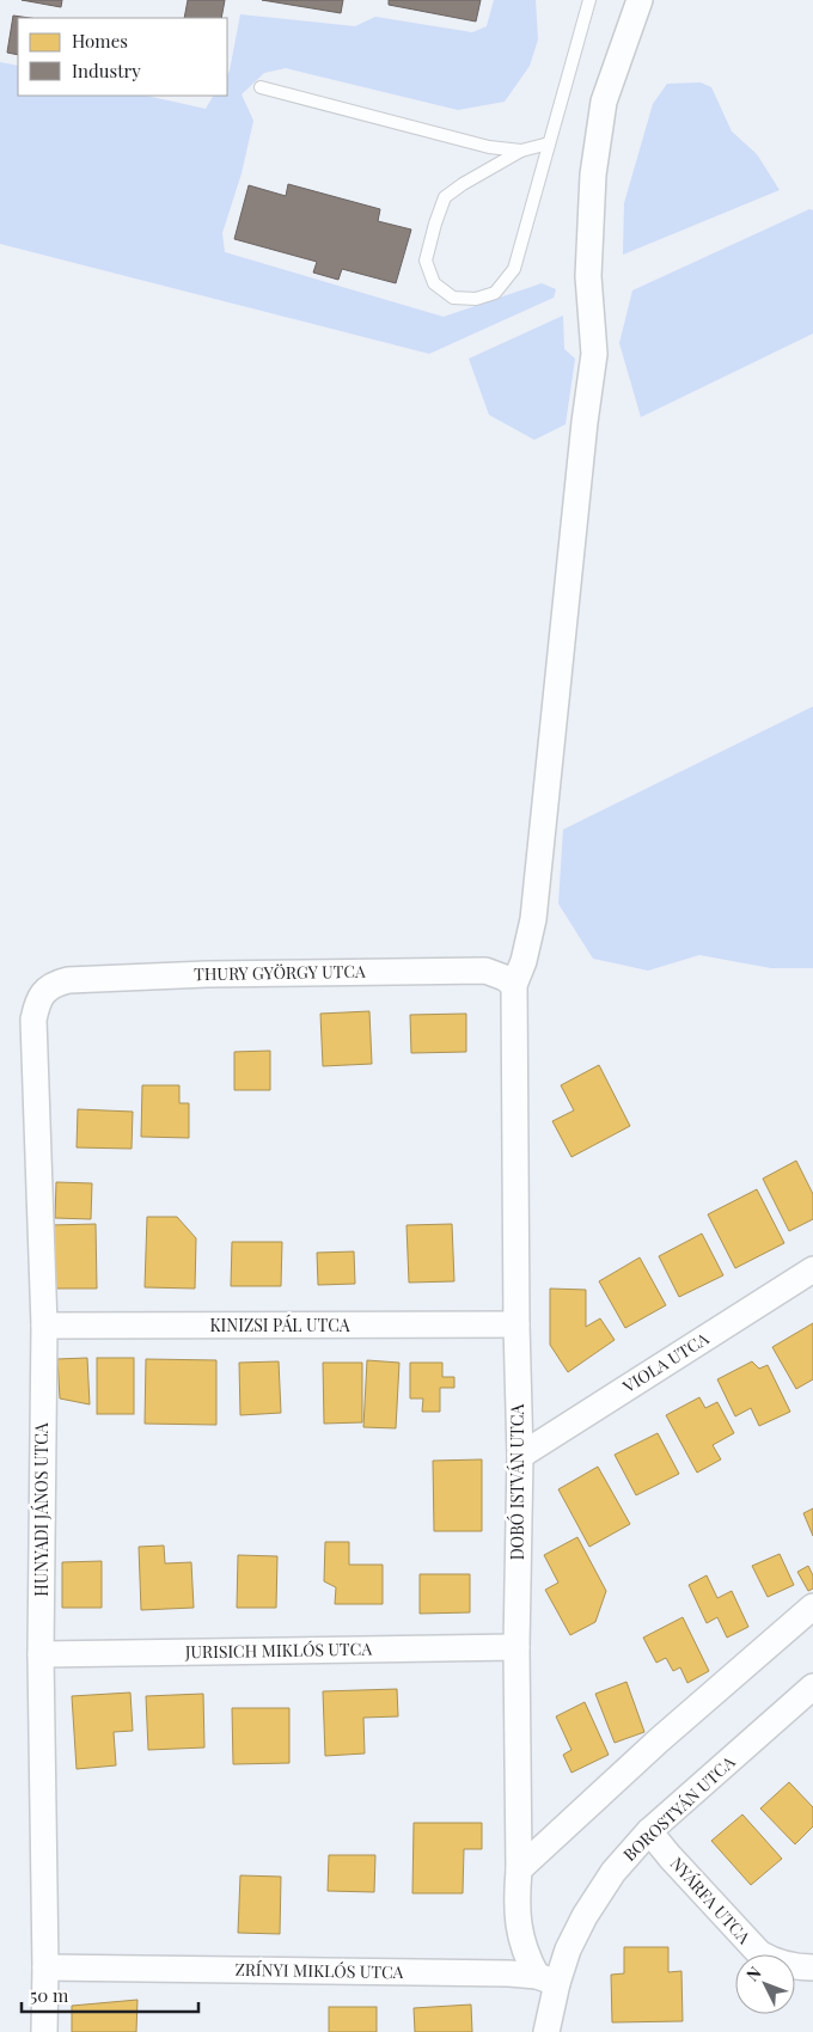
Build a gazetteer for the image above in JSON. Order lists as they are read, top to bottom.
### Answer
{
  "streets": {
    "street": [
      "THURY GYÖRGY UTCA",
      "KINIZSI PÁL UTCA",
      "VIOLA UTCA",
      "DOBÓ ISTVÁN UTCA",
      "HUNYADI JÁNOS UTCA",
      "JURISICH MIKLÓS UTCA",
      "BOROSTYÁN UTCA",
      "NYÁRFA UTCA",
      "ZRÍNYI MIKLÓS UTCA"
    ]
  },
  "crossings": [
    ["THURY GYÖRGY UTCA", "DOBÓ ISTVÁN UTCA"],
    ["THURY GYÖRGY UTCA", "HUNYADI JÁNOS UTCA"],
    ["KINIZSI PÁL UTCA", "DOBÓ ISTVÁN UTCA"],
    ["KINIZSI PÁL UTCA", "HUNYADI JÁNOS UTCA"],
    ["VIOLA UTCA", "DOBÓ ISTVÁN UTCA"],
    ["DOBÓ ISTVÁN UTCA", "JURISICH MIKLÓS UTCA"],
    ["DOBÓ ISTVÁN UTCA", "BOROSTYÁN UTCA"],
    ["DOBÓ ISTVÁN UTCA", "ZRÍNYI MIKLÓS UTCA"],
    ["HUNYADI JÁNOS UTCA", "JURISICH MIKLÓS UTCA"],
    ["HUNYADI JÁNOS UTCA", "ZRÍNYI MIKLÓS UTCA"],
    ["BOROSTYÁN UTCA", "NYÁRFA UTCA"],
    ["BOROSTYÁN UTCA", "ZRÍNYI MIKLÓS UTCA"]
  ],
  "legend": ["Homes", "Industry"],
  "scale_bar": "50 m",
  "north": "top left"
}
